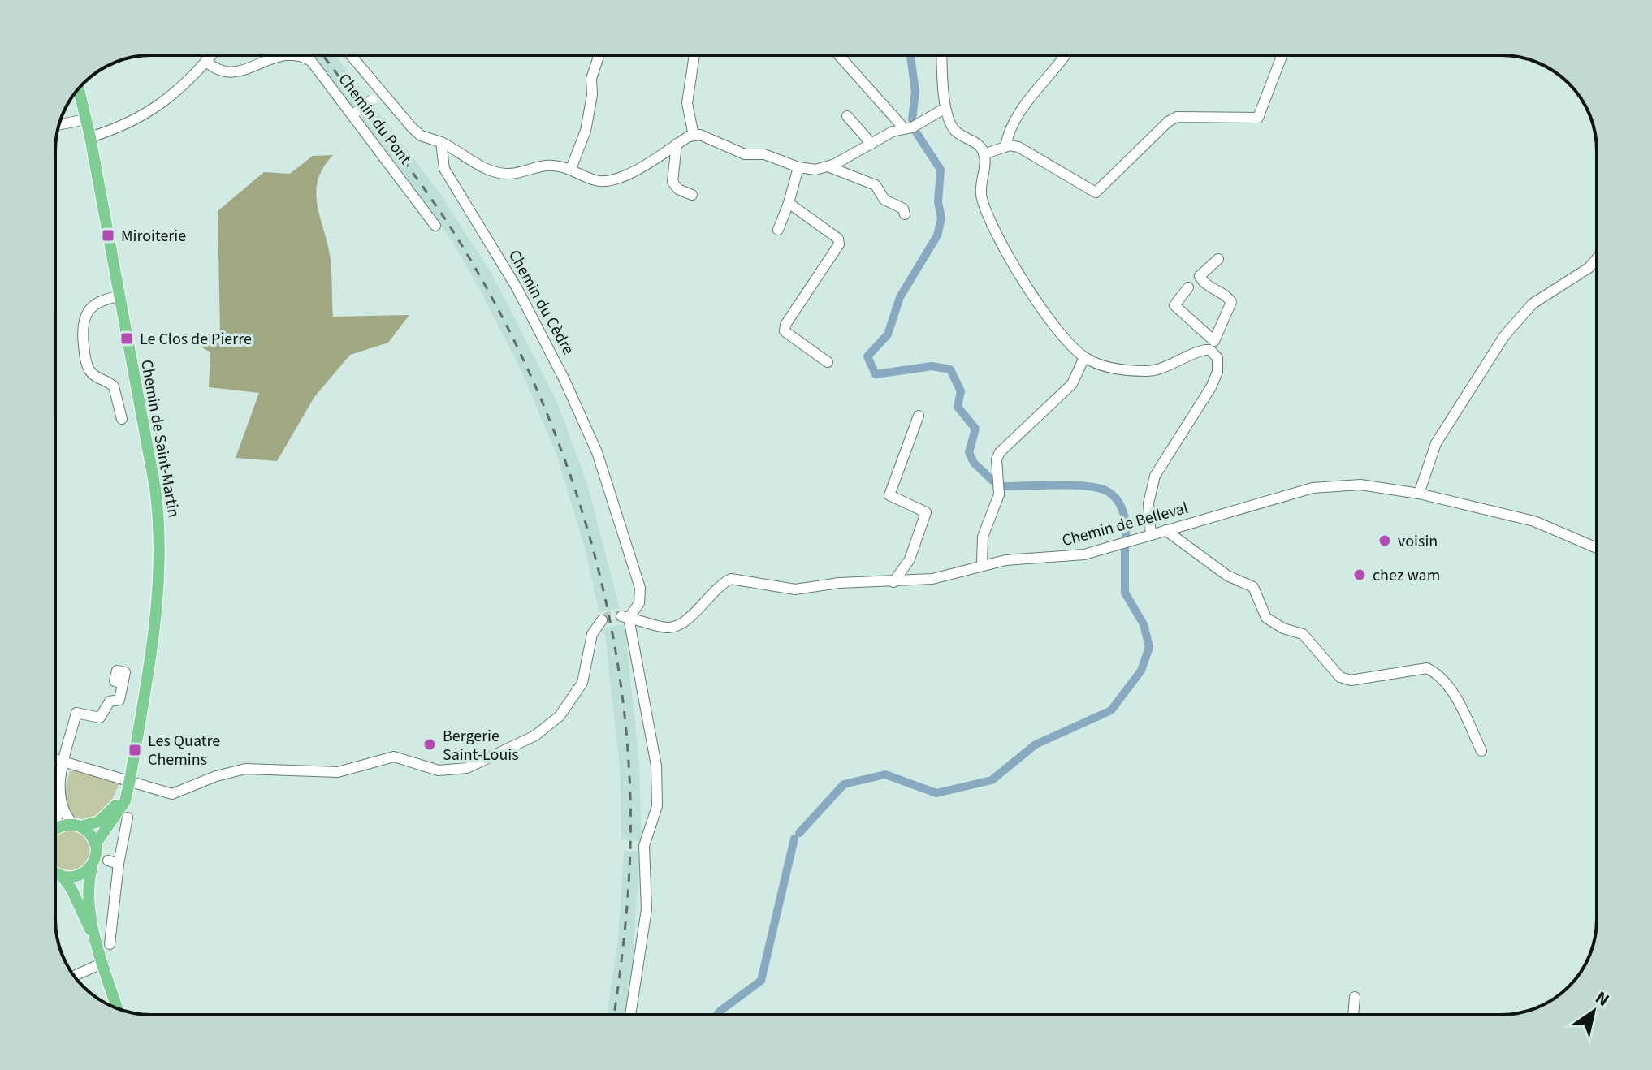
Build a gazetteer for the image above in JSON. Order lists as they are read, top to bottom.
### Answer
{
  "streets": {
    "main road": ["Chemin de Saint-Martin"],
    "street": ["Chemin du Pont", "Chemin du Cèdre", "Chemin de Belleval"]
  },
  "crossings": [
    ["Chemin du Cèdre", "Chemin de Belleval"]
  ],
  "places": {
    "transit": ["Miroiterie", "Le Clos de Pierre", "Les Quatre Chemins"],
    "other": ["voisin", "chez wam", "Bergerie Saint-Louis"]
  },
  "north": "top right"
}
